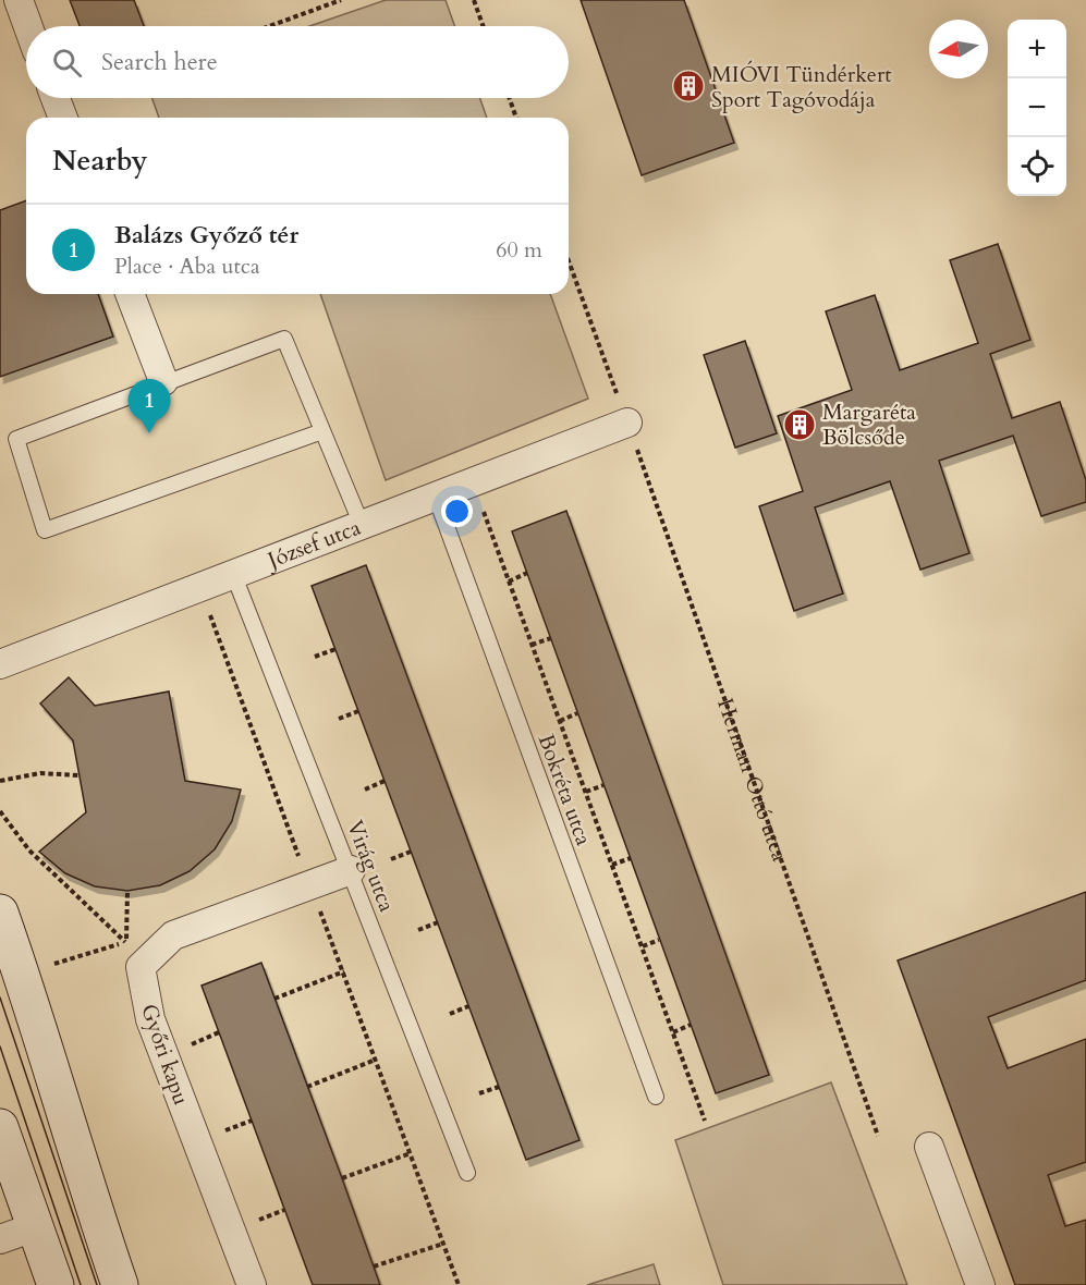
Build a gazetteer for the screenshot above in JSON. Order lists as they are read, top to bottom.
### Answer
{
  "streets": {
    "street": ["József utca", "Győri kapu"],
    "lane": ["Bokréta utca", "Virág utca"],
    "path": ["Herman Ottó utca"]
  },
  "crossings": [
    ["József utca", "Herman Ottó utca"],
    ["József utca", "Bokréta utca"],
    ["József utca", "Virág utca"],
    ["Virág utca", "Győri kapu"]
  ],
  "places": {
    "building": ["MIÓVI Tündérkert Sport Tagóvodája", "Margaréta Bölcsőde"]
  },
  "north": "left",
  "page": {
    "map_buttons": ["+", "−"],
    "search": "Search here",
    "heading": "Nearby",
    "list": [
      {
        "mark": "1",
        "name": "Balázs Győző tér",
        "note": "Place · Aba utca",
        "value": "60 m"
      }
    ],
    "pins": "1"
  }
}
